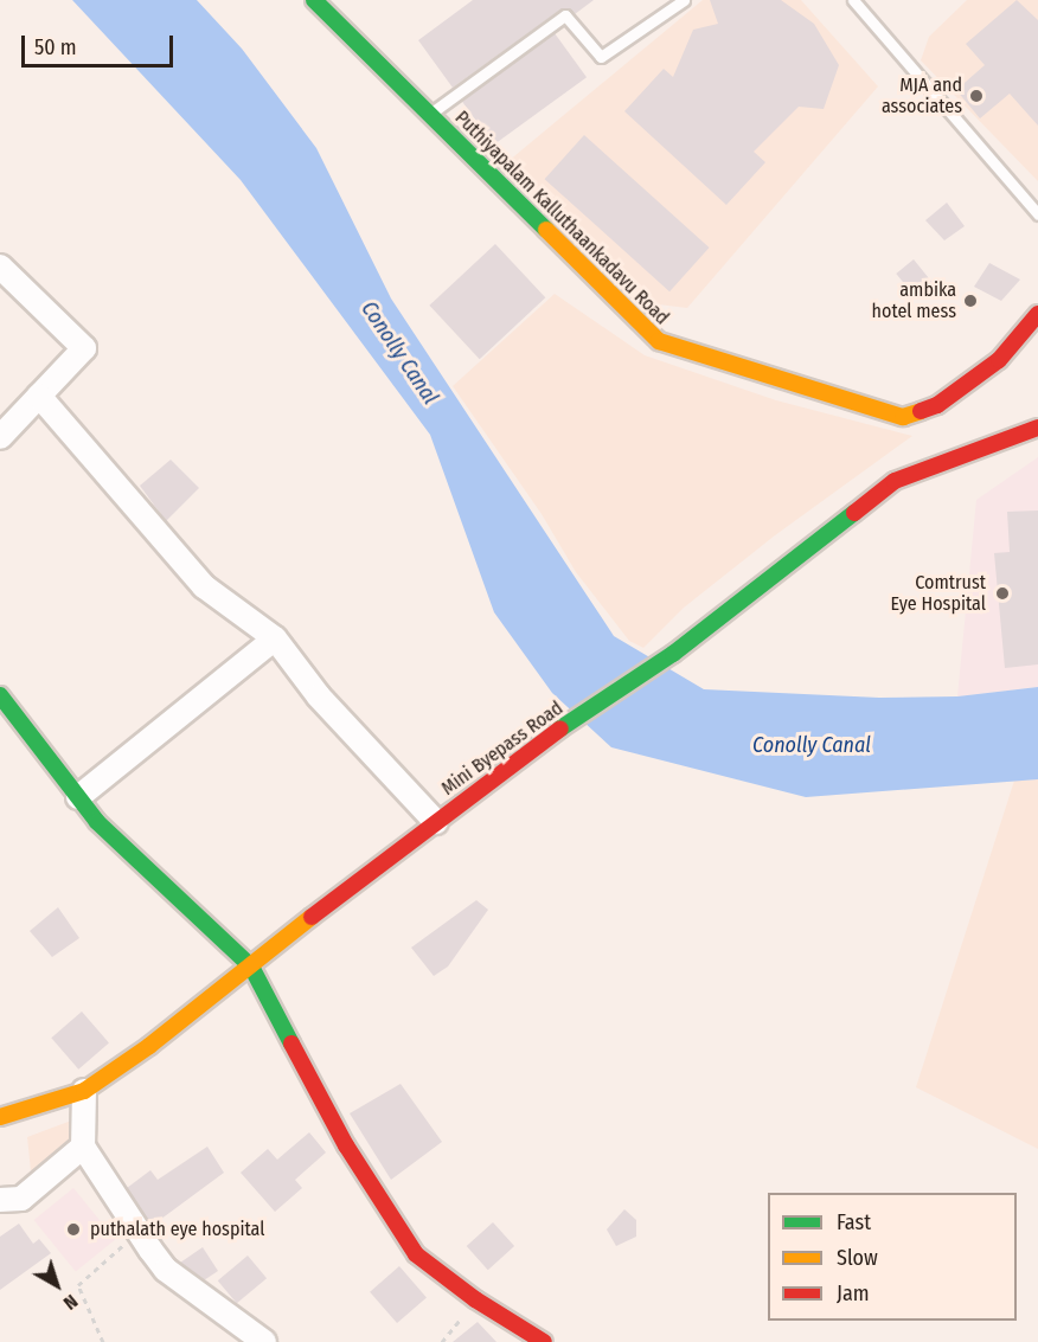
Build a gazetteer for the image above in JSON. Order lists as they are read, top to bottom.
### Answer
{
  "streets": {
    "street": ["Puthiyapalam Kalluthaankadavu Road", "Mini Byepass Road"]
  },
  "water": ["Conolly Canal"],
  "places": [
    "MJA and associates",
    "ambika hotel mess",
    "Comtrust Eye Hospital",
    "puthalath eye hospital"
  ],
  "legend": ["Fast", "Slow", "Jam"],
  "scale_bar": "50 m",
  "north": "bottom right"
}
